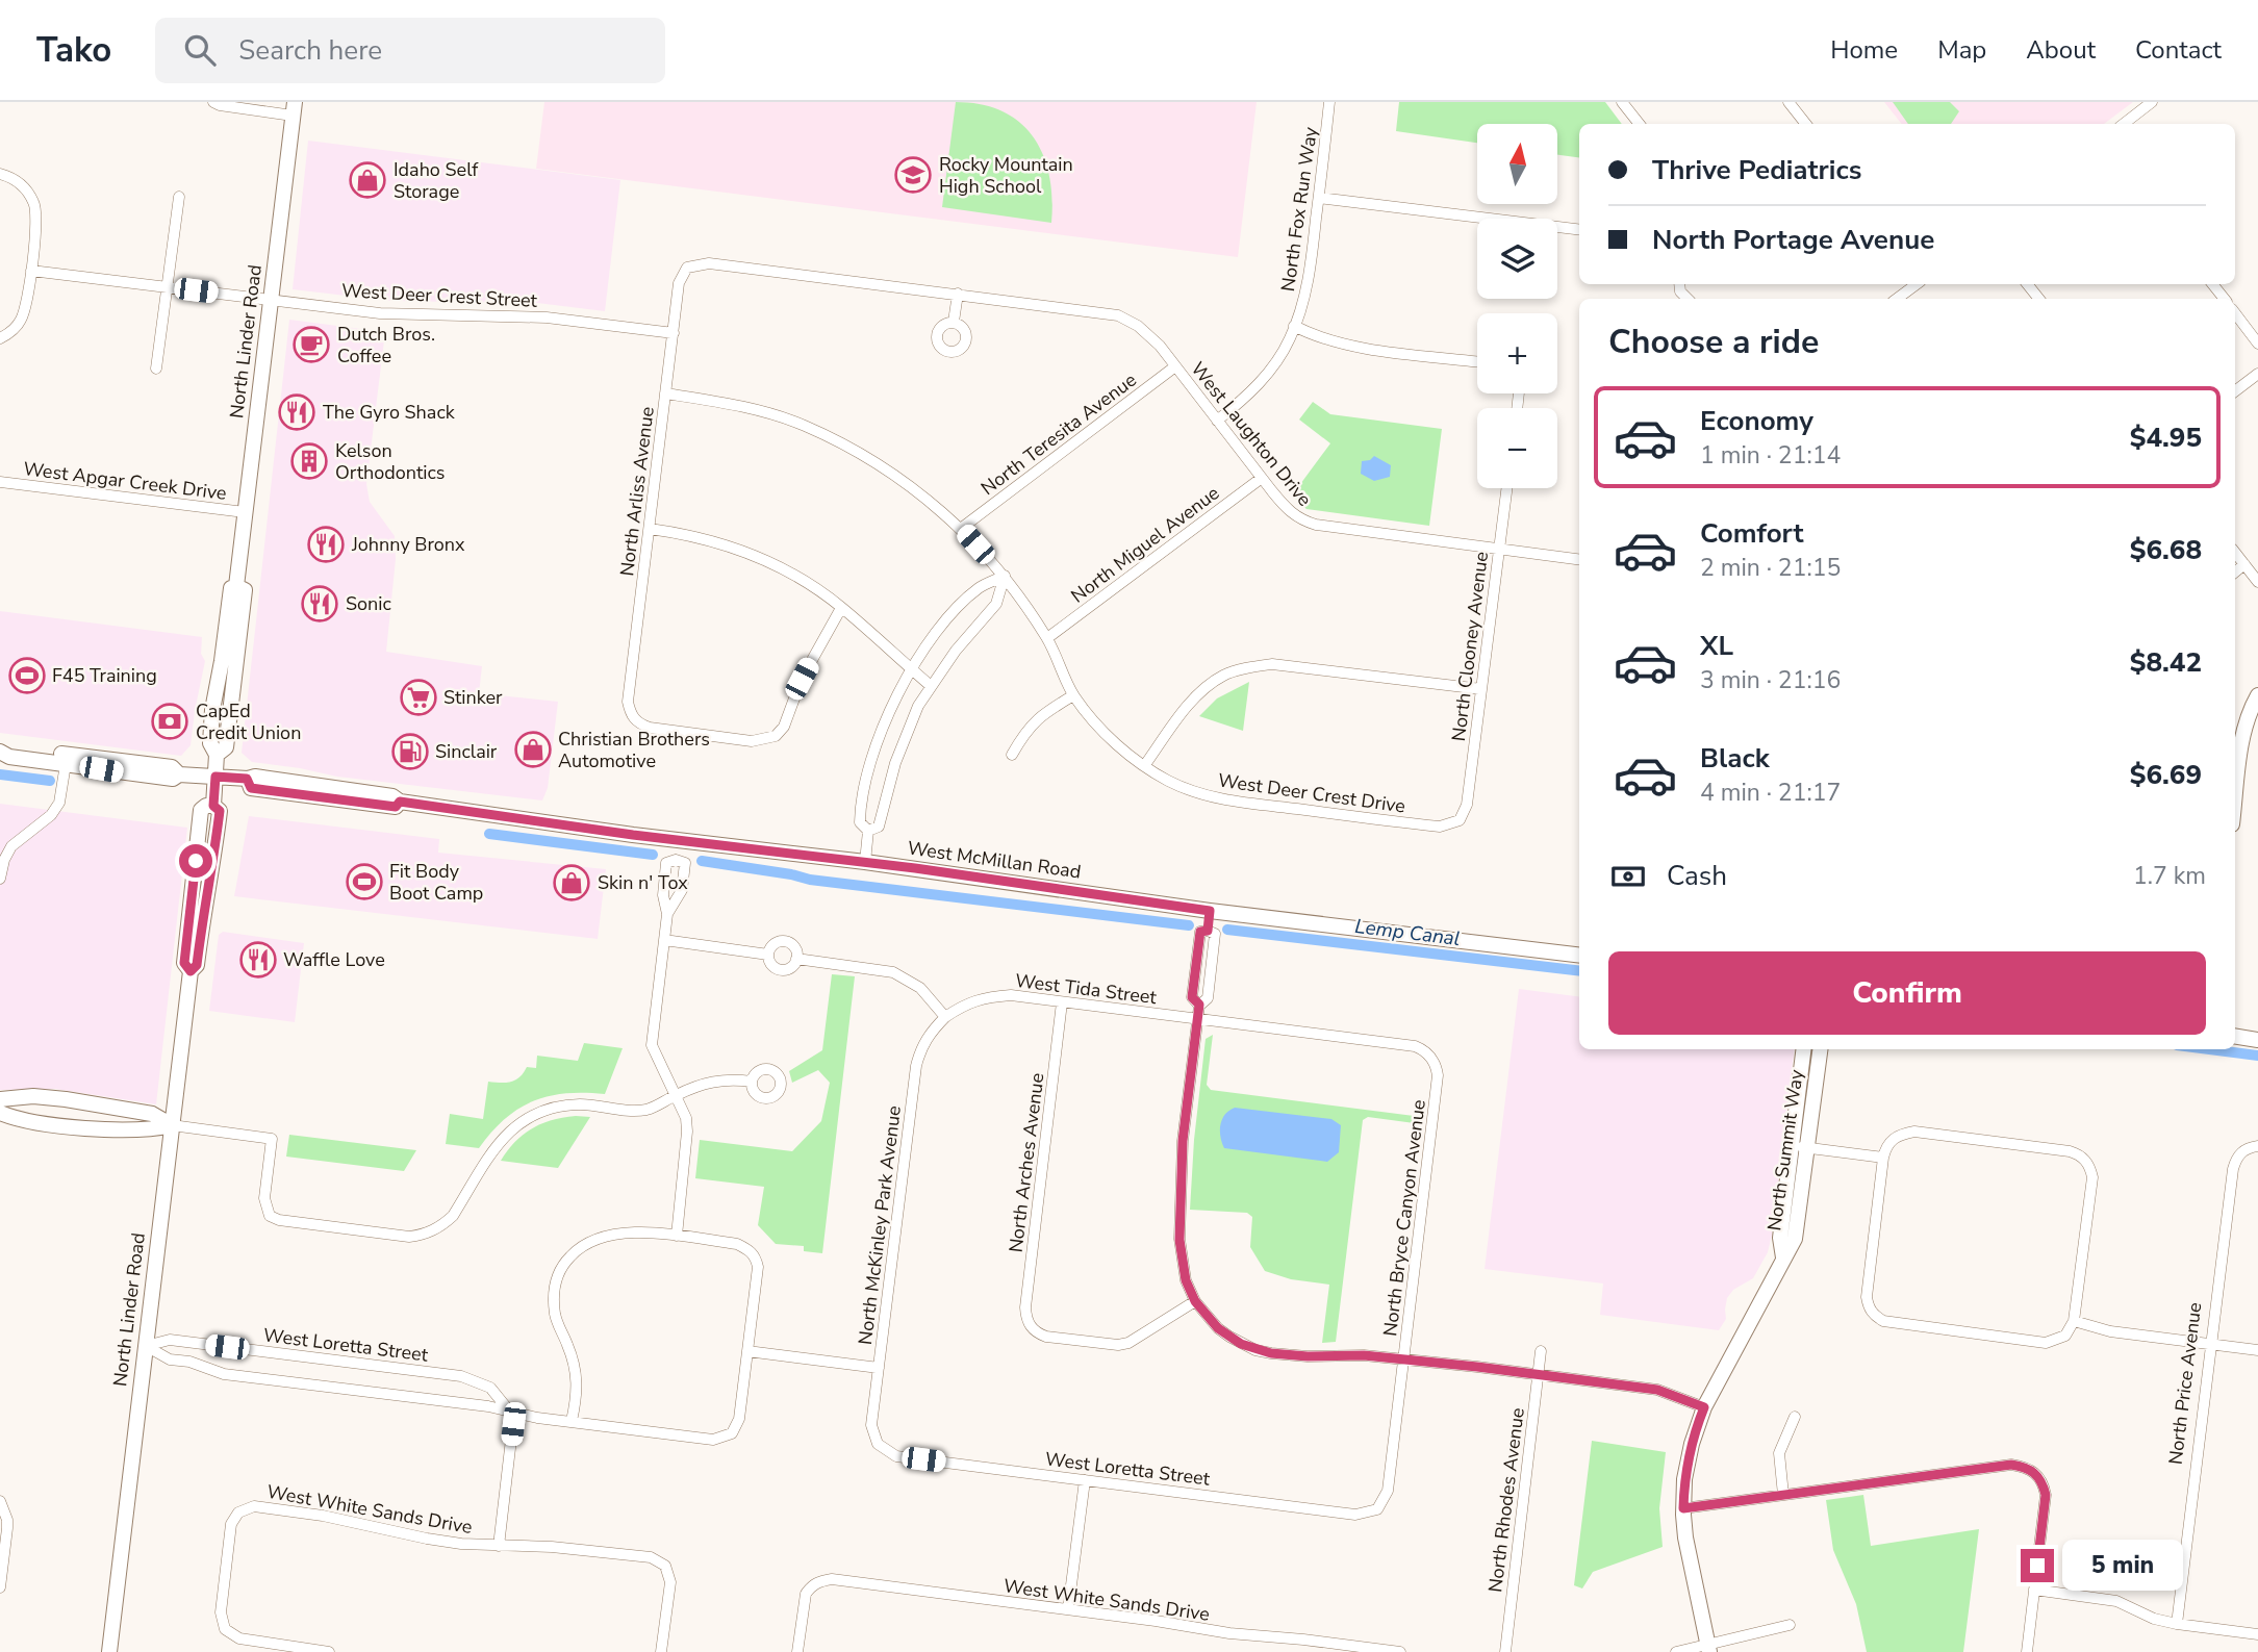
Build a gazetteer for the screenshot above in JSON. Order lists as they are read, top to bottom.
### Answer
{
  "streets": {
    "main road": ["North Linder Road", "West McMillan Road", "North Summit Way"],
    "street": [
      "North Fox Run Way",
      "West Deer Crest Street",
      "North Teresita Avenue",
      "West Laughton Drive",
      "West Apgar Creek Drive",
      "North Arliss Avenue",
      "North Miguel Avenue",
      "North Clooney Avenue",
      "West Deer Crest Drive",
      "West Tida Street",
      "North Arches Avenue",
      "North Bryce Canyon Avenue",
      "North McKinley Park Avenue",
      "West Loretta Street",
      "North Price Avenue",
      "North Rhodes Avenue",
      "West White Sands Drive"
    ]
  },
  "crossings": [
    ["North Fox Run Way", "West Laughton Drive"],
    ["West Deer Crest Street", "North Linder Road"],
    ["West Deer Crest Street", "North Arliss Avenue"],
    ["North Linder Road", "West Apgar Creek Drive"],
    ["North Linder Road", "West McMillan Road"],
    ["North Linder Road", "West Loretta Street"],
    ["North Teresita Avenue", "West Laughton Drive"],
    ["North Teresita Avenue", "West Deer Crest Drive"],
    ["West Laughton Drive", "North Arliss Avenue"],
    ["West Laughton Drive", "North Miguel Avenue"],
    ["West Laughton Drive", "North Clooney Avenue"],
    ["North Arliss Avenue", "West Deer Crest Drive"],
    ["North Miguel Avenue", "West Deer Crest Drive"],
    ["North Clooney Avenue", "West Deer Crest Drive"],
    ["West Tida Street", "North Arches Avenue"],
    ["West Tida Street", "North Bryce Canyon Avenue"],
    ["West Tida Street", "North McKinley Park Avenue"],
    ["North Bryce Canyon Avenue", "West Loretta Street"],
    ["North McKinley Park Avenue", "West Loretta Street"]
  ],
  "water": ["Lemp Canal"],
  "places": {
    "school or university": ["Rocky Mountain High School"],
    "shop": ["Idaho Self Storage", "Christian Brothers Automotive", "Skin n' Tox"],
    "cafe": ["Dutch Bros. Coffee"],
    "restaurant": [
      "The Gyro Shack",
      "Johnny Bronx",
      "Sonic",
      "Waffle Love"
    ],
    "building": ["Kelson Orthodontics"],
    "sports": ["F45 Training", "Fit Body Boot Camp"],
    "supermarket": ["Stinker"],
    "bank": ["CapEd Credit Union"],
    "fuel station": ["Sinclair"]
  },
  "north": "top",
  "page": {
    "header": "Tako",
    "search": "Search here",
    "nav": [
      "Home",
      "Map",
      "About",
      "Contact"
    ],
    "map_buttons": ["+", "−"],
    "banner": ["Thrive Pediatrics", "North Portage Avenue"],
    "heading": "Choose a ride",
    "list": [
      {
        "name": "Economy",
        "note": "1 min · 21:14",
        "value": "$4.95"
      },
      {
        "name": "Comfort",
        "note": "2 min · 21:15",
        "value": "$6.68"
      },
      {
        "name": "XL",
        "note": "3 min · 21:16",
        "value": "$8.42"
      },
      {
        "name": "Black",
        "note": "4 min · 21:17",
        "value": "$6.69"
      }
    ],
    "pay": ["Cash", "1.7 km"],
    "buttons": "Confirm",
    "bubble": "5 min"
  }
}
